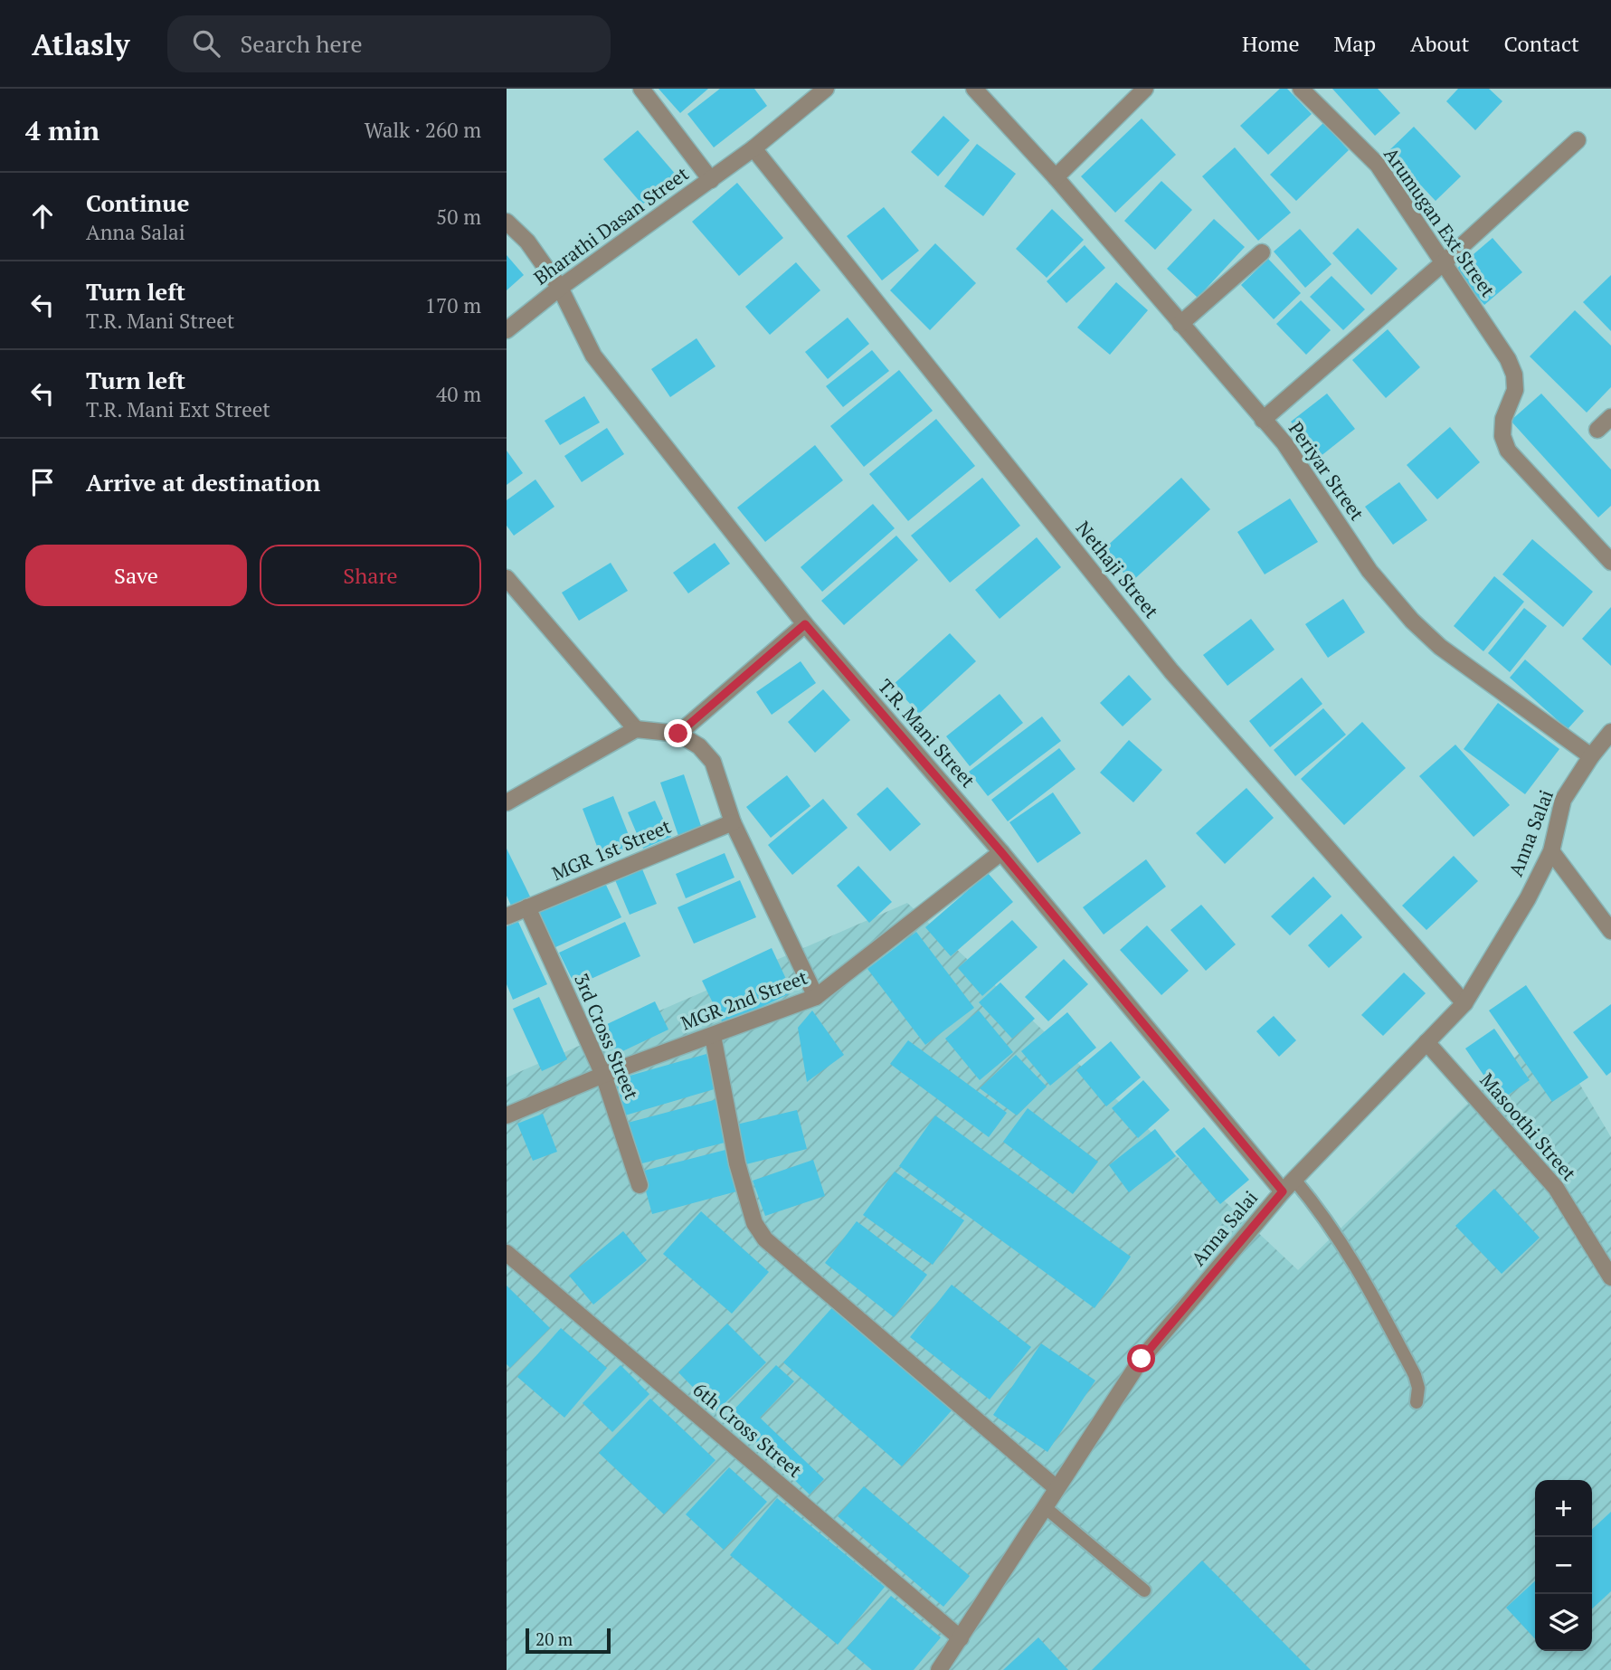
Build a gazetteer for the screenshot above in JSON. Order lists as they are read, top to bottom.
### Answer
{
  "streets": {
    "street": [
      "Arumugan Ext Street",
      "Bharathi Dasan Street",
      "Periyar Street",
      "Nethaji Street",
      "T.R. Mani Street",
      "Anna Salai",
      "MGR 1st Street",
      "MGR 2nd Street",
      "3rd Cross Street",
      "Masoothi Street",
      "6th Cross Street"
    ]
  },
  "crossings": [
    ["Bharathi Dasan Street", "Nethaji Street"],
    ["Bharathi Dasan Street", "T.R. Mani Street"],
    ["Periyar Street", "Anna Salai"],
    ["Nethaji Street", "Anna Salai"],
    ["T.R. Mani Street", "Anna Salai"],
    ["T.R. Mani Street", "MGR 2nd Street"],
    ["Anna Salai", "Masoothi Street"],
    ["Anna Salai", "6th Cross Street"],
    ["MGR 1st Street", "3rd Cross Street"],
    ["MGR 2nd Street", "3rd Cross Street"]
  ],
  "scale_bar": "20 m",
  "page": {
    "header": "Atlasly",
    "search": "Search here",
    "nav": [
      "Home",
      "Map",
      "About",
      "Contact"
    ],
    "heading": ["4 min", "Walk · 260 m"],
    "list": [
      ["Continue", "Anna Salai", "50 m"],
      ["Turn left", "T.R. Mani Street", "170 m"],
      ["Turn left", "T.R. Mani Ext Street", "40 m"],
      "Arrive at destination"
    ],
    "buttons": ["Save", "Share"],
    "map_buttons": ["+", "−"],
    "scale": "20 m"
  }
}
